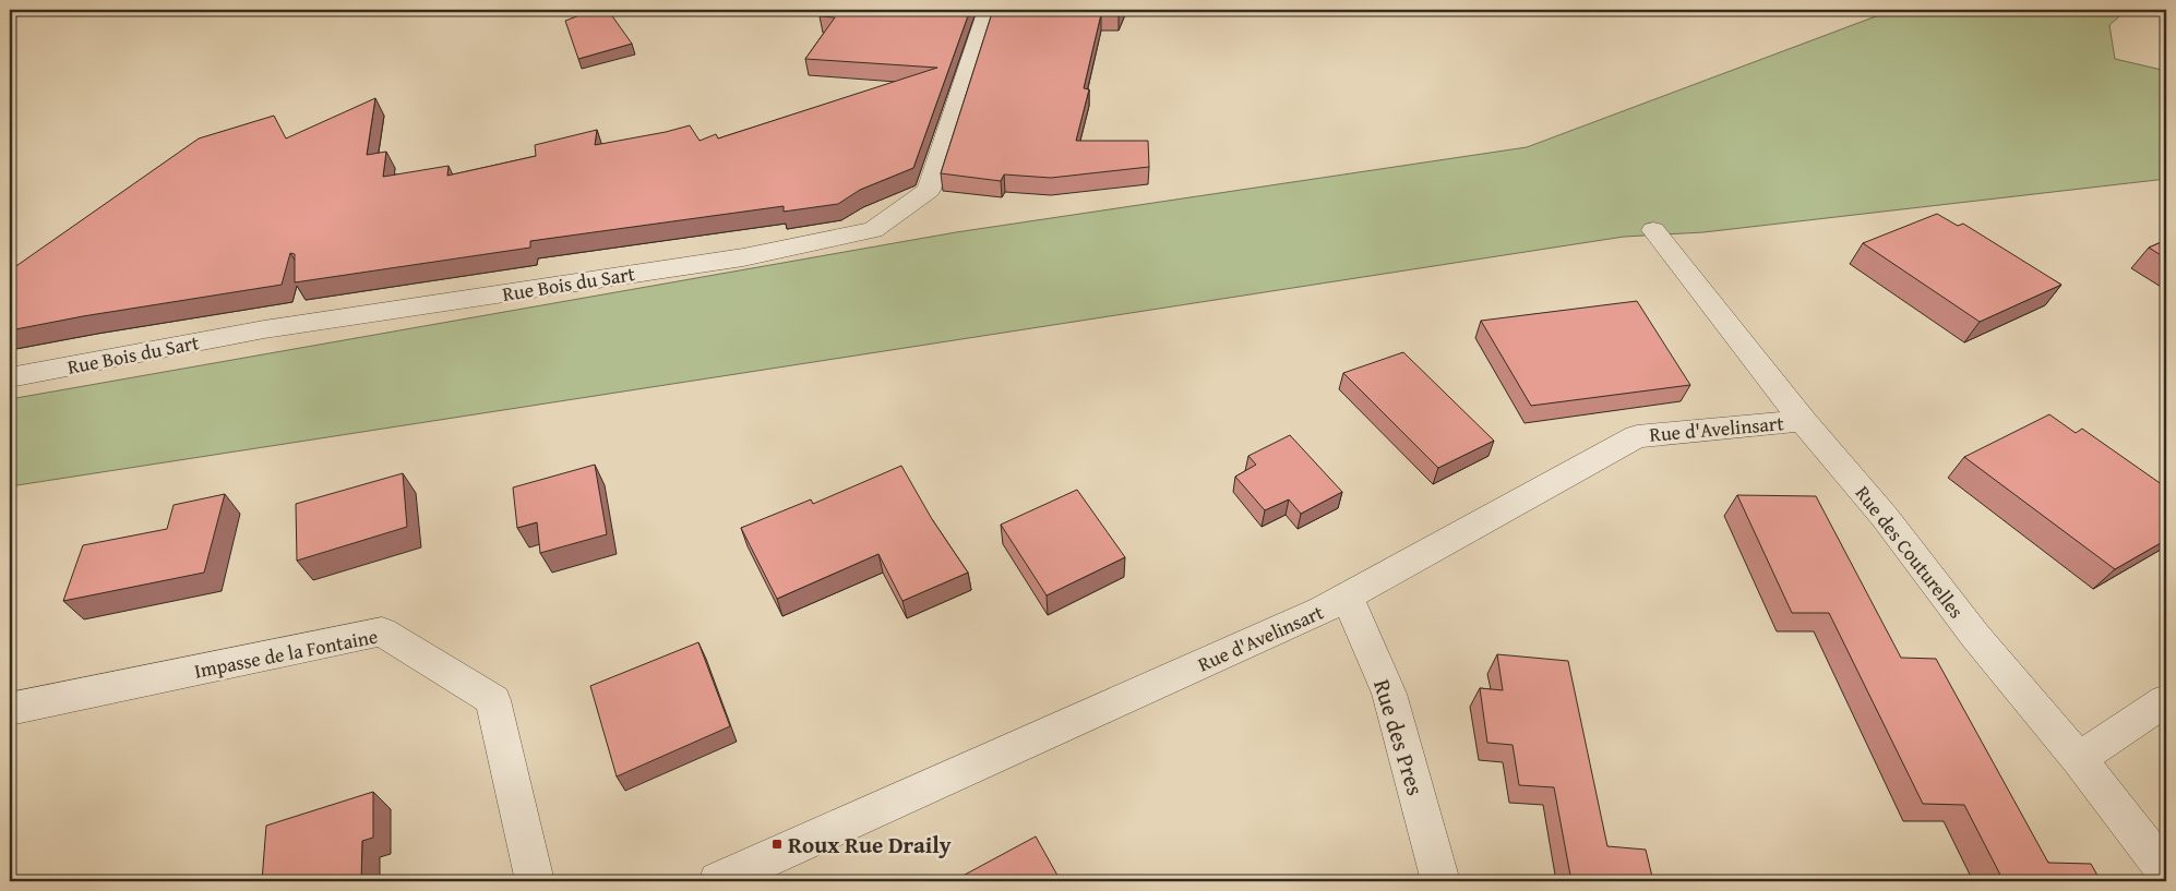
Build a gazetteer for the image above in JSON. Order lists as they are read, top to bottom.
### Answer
{
  "streets": {
    "street": [
      "Rue Bois du Sart",
      "Rue d'Avelinsart",
      "Rue des Couturelles",
      "Impasse de la Fontaine",
      "Rue des Pres"
    ]
  },
  "crossings": [
    ["Rue d'Avelinsart", "Rue des Couturelles"],
    ["Rue d'Avelinsart", "Rue des Pres"]
  ],
  "places": {
    "transit": ["Roux Rue Draily"]
  }
}
